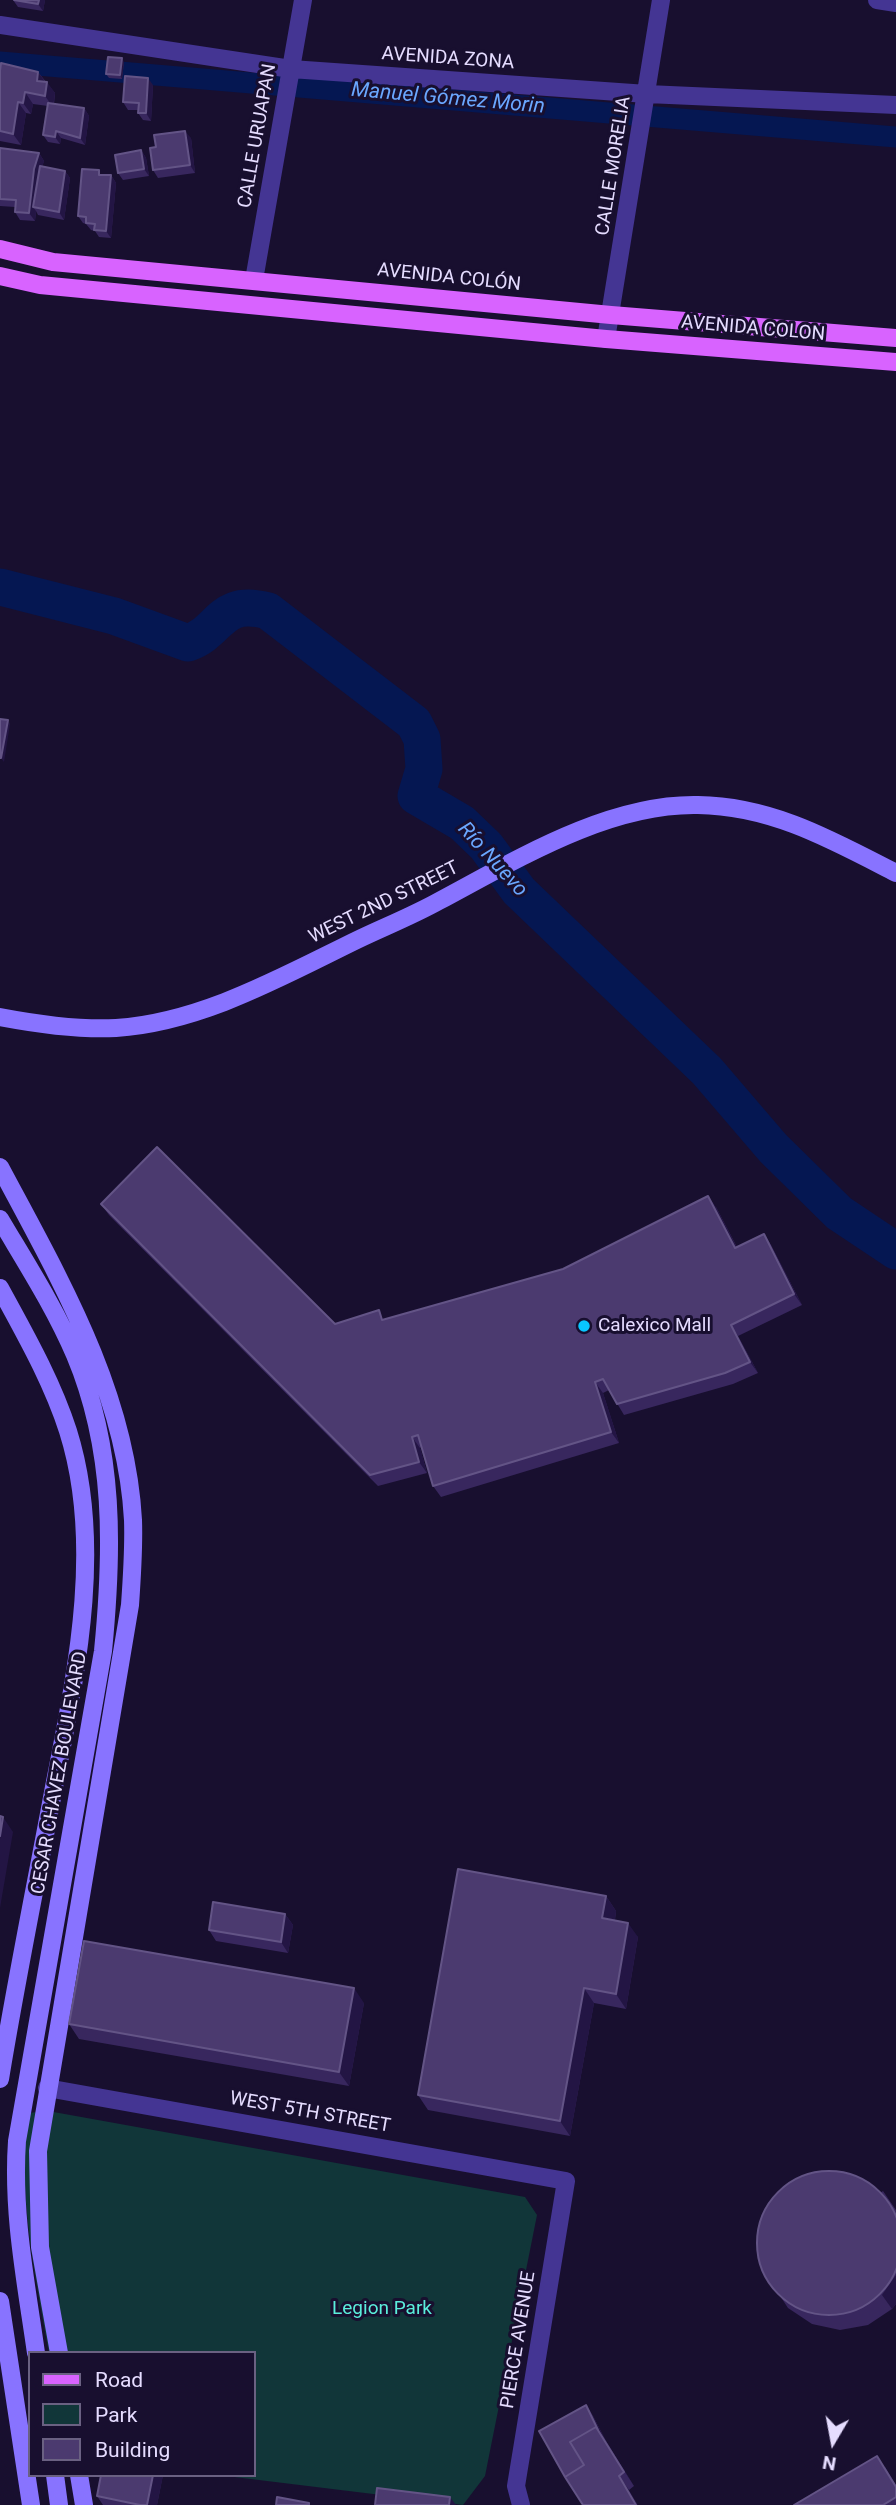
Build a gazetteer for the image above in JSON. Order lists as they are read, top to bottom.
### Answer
{
  "streets": {
    "main road": [
      "AVENIDA COLÓN",
      "AVENIDA COLON",
      "WEST 2ND STREET",
      "CESAR CHAVEZ BOULEVARD"
    ],
    "street": [
      "AVENIDA ZONA",
      "CALLE URUAPAN",
      "CALLE MORELIA",
      "WEST 5TH STREET",
      "PIERCE AVENUE"
    ]
  },
  "crossings": [
    ["AVENIDA ZONA", "CALLE URUAPAN"],
    ["AVENIDA ZONA", "CALLE MORELIA"],
    ["CALLE URUAPAN", "AVENIDA COLÓN"],
    ["CALLE MORELIA", "AVENIDA COLÓN"],
    ["CALLE MORELIA", "AVENIDA COLON"],
    ["WEST 5TH STREET", "PIERCE AVENUE"]
  ],
  "water": ["Manuel Gómez Morin", "Río Nuevo"],
  "parks": ["Legion Park"],
  "places": ["Calexico Mall"],
  "legend": ["Road", "Park", "Building"],
  "north": "bottom"
}
